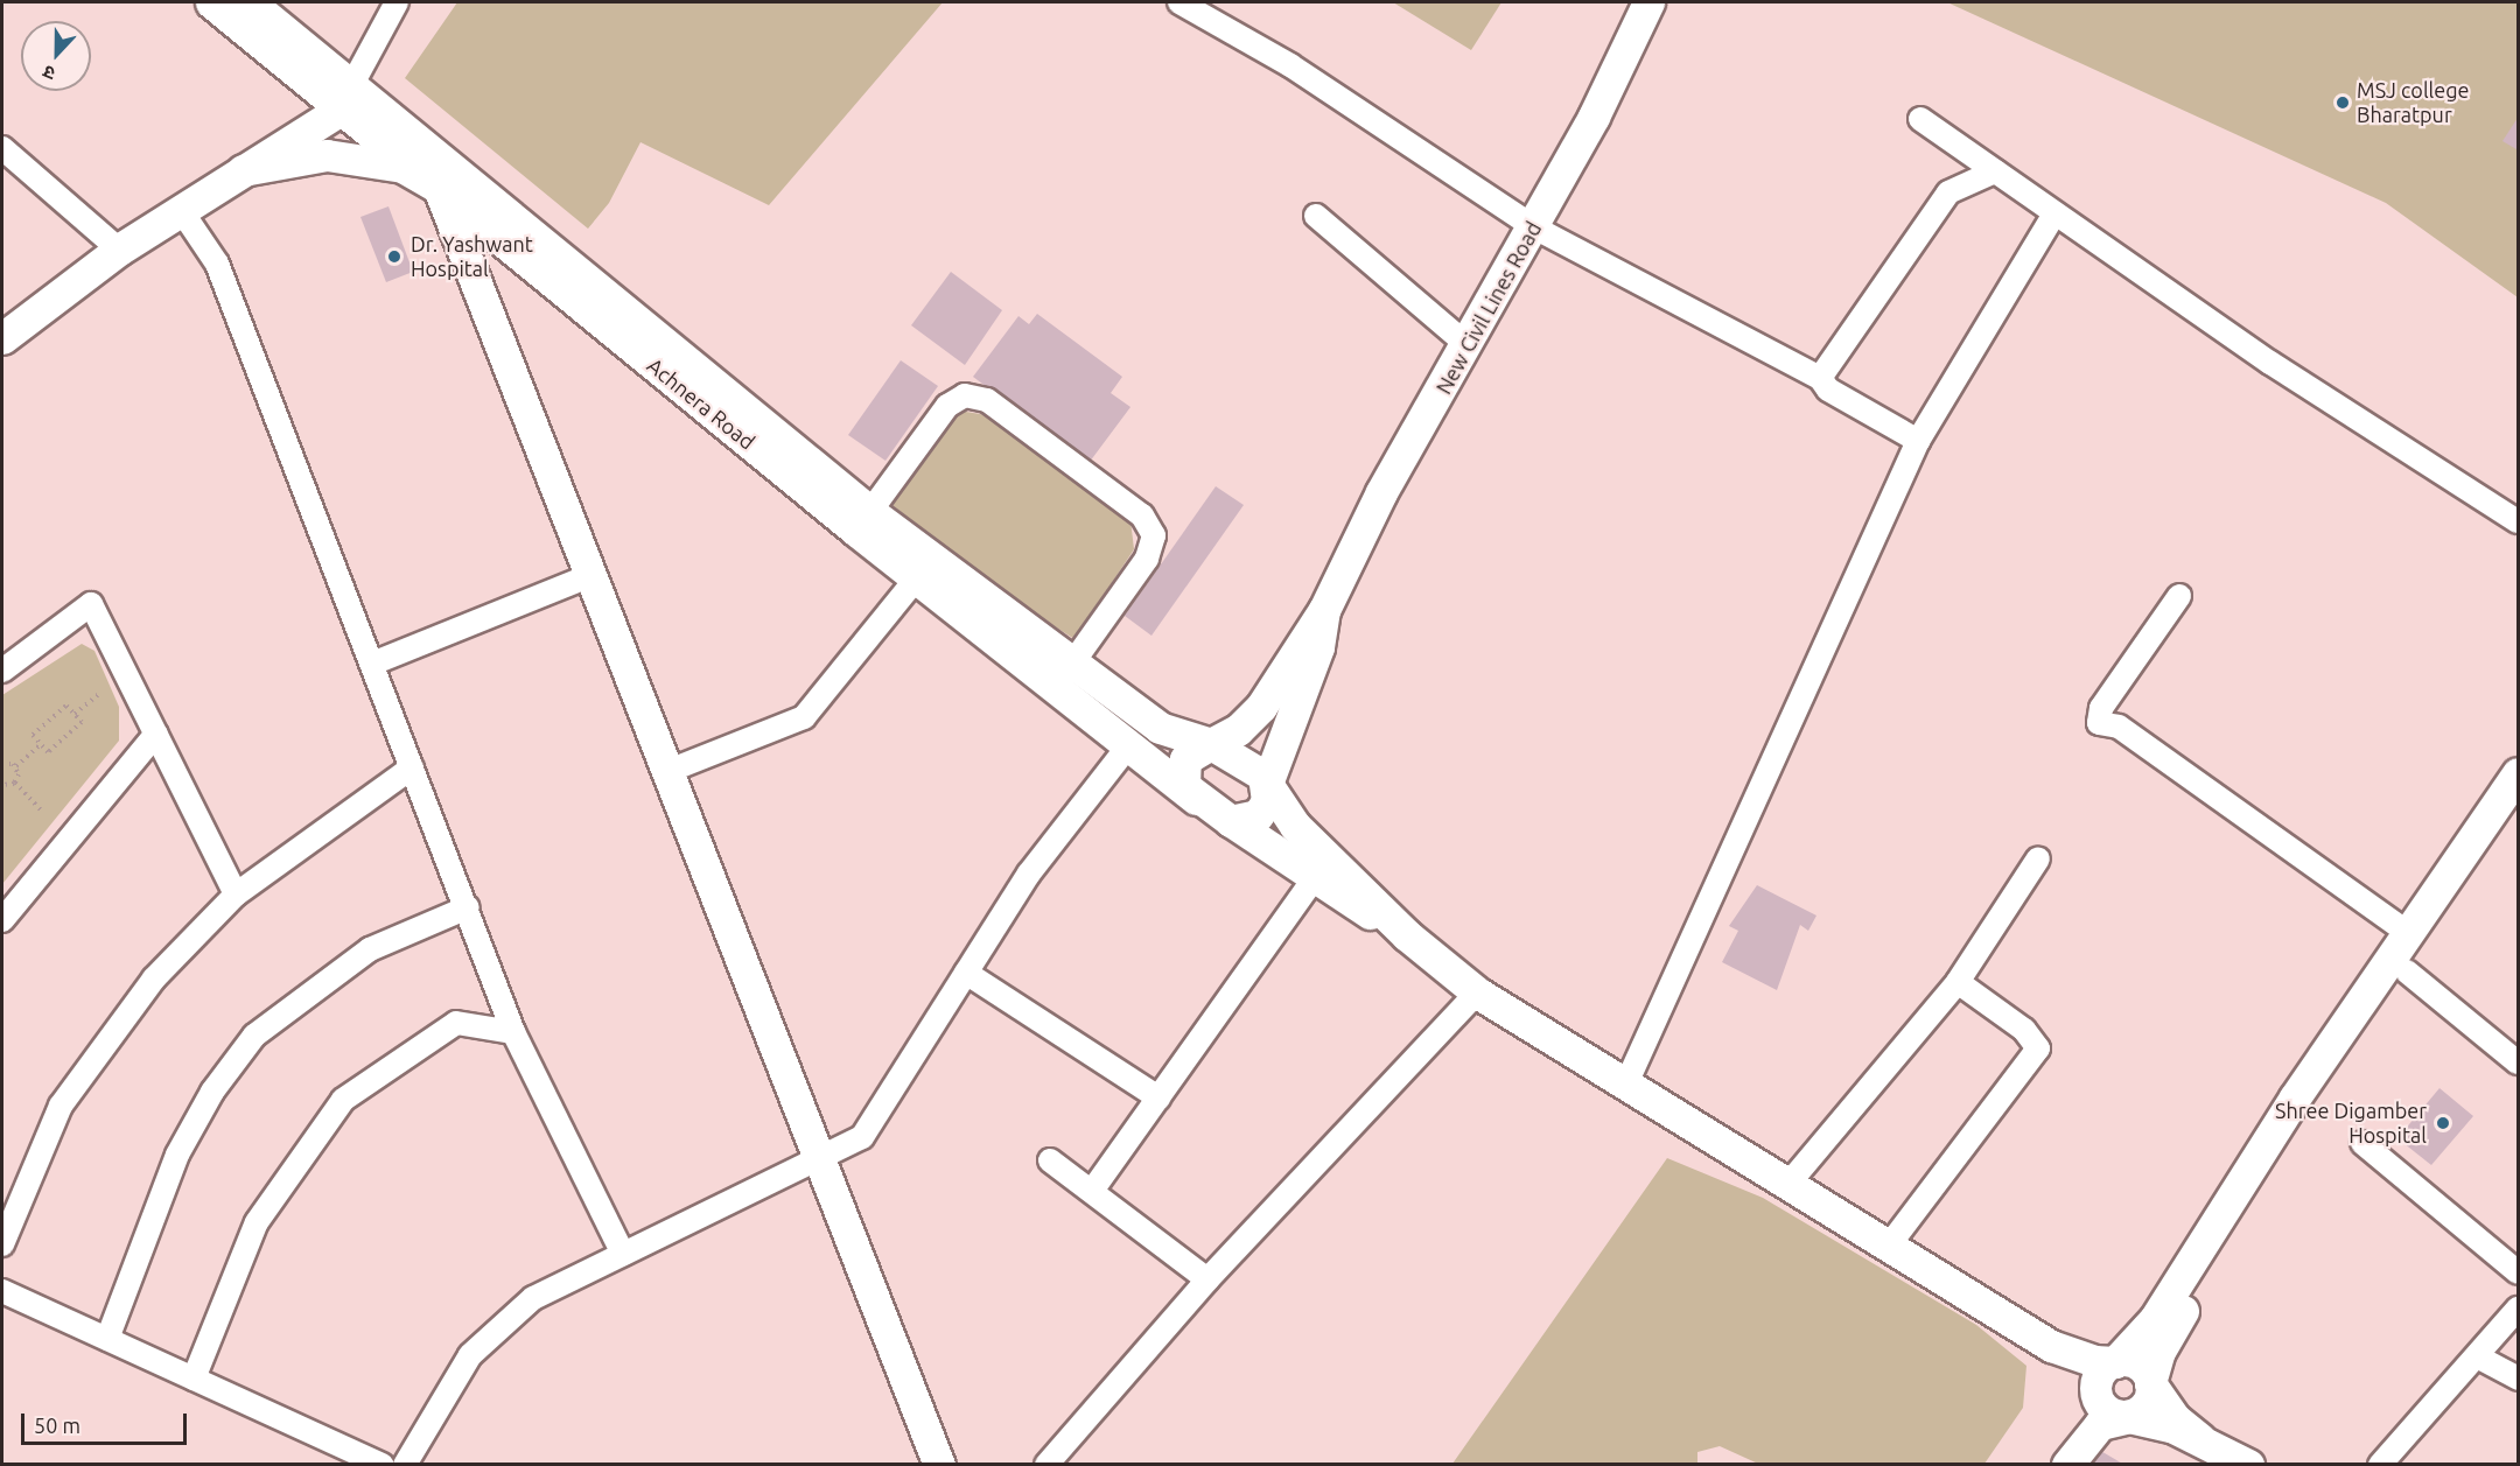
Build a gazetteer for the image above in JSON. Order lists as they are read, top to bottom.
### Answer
{
  "streets": {
    "main road": ["New Civil Lines Road", "Achnera Road"]
  },
  "places": ["MSJ college Bharatpur", "Dr. Yashwant Hospital", "Shree Digamber Hospital"],
  "scale_bar": "50 m",
  "north": "bottom"
}
